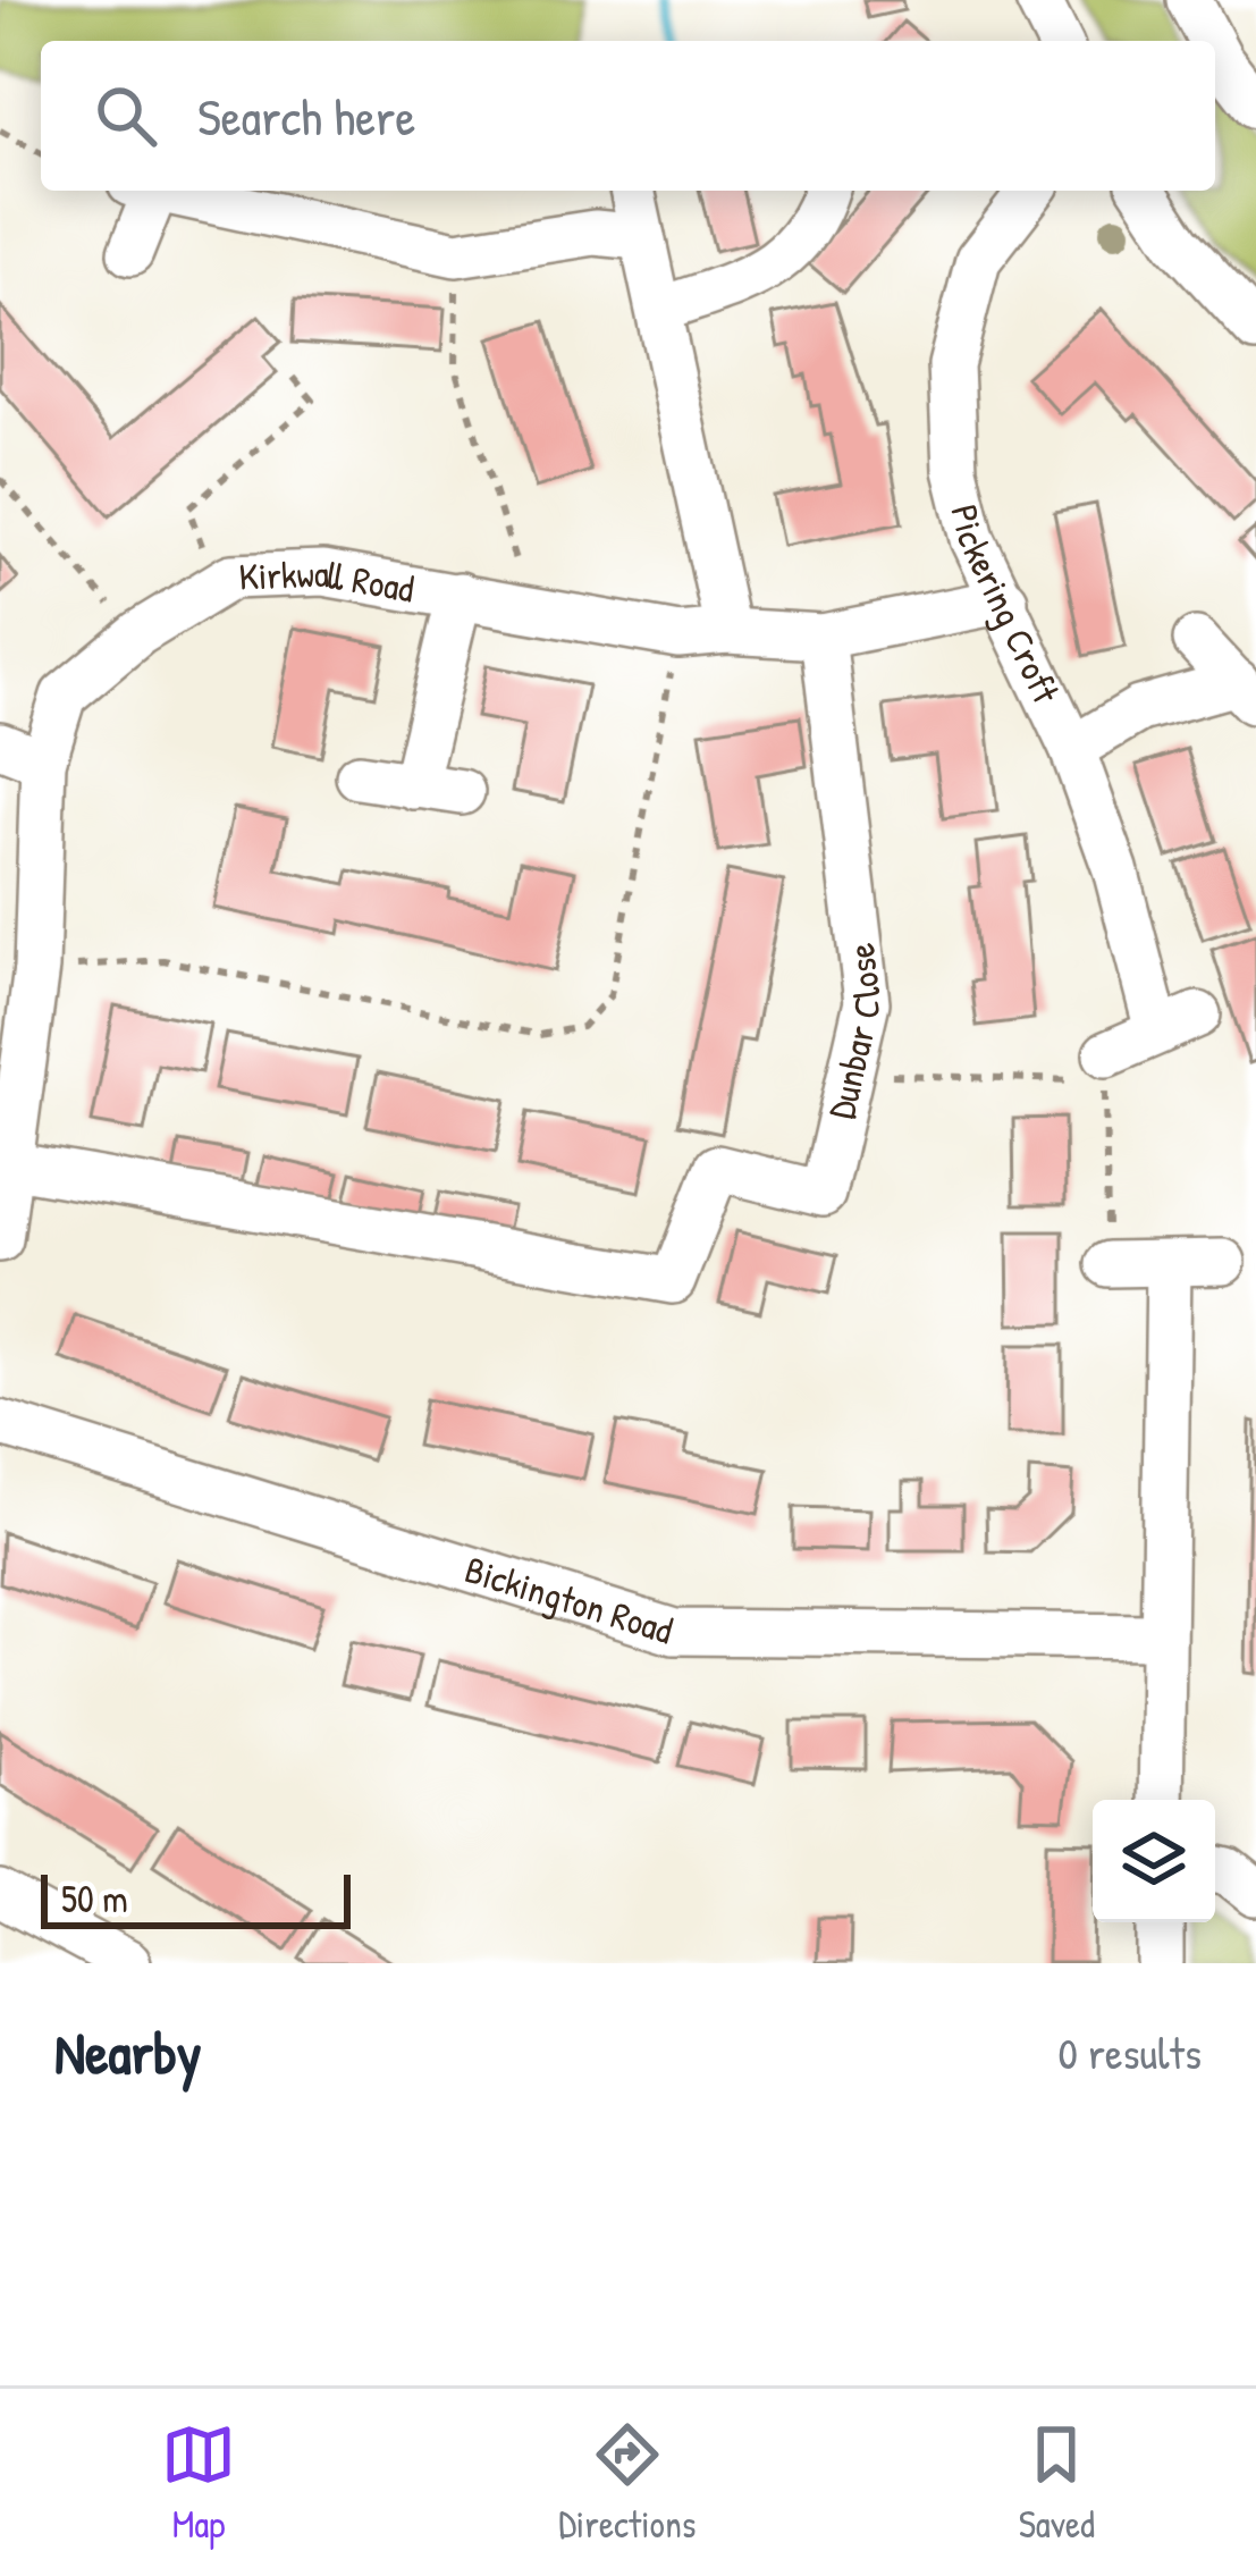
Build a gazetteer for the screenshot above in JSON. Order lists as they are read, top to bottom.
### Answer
{
  "streets": {
    "street": [
      "Kirkwall Road",
      "Pickering Croft",
      "Dunbar Close",
      "Bickington Road"
    ]
  },
  "crossings": [
    ["Kirkwall Road", "Pickering Croft"],
    ["Kirkwall Road", "Dunbar Close"]
  ],
  "scale_bar": "50 m",
  "page": {
    "search": "Search here",
    "scale": "50 m",
    "heading": ["Nearby", "0 results"],
    "nav": ["Map", "Directions", "Saved"]
  }
}
